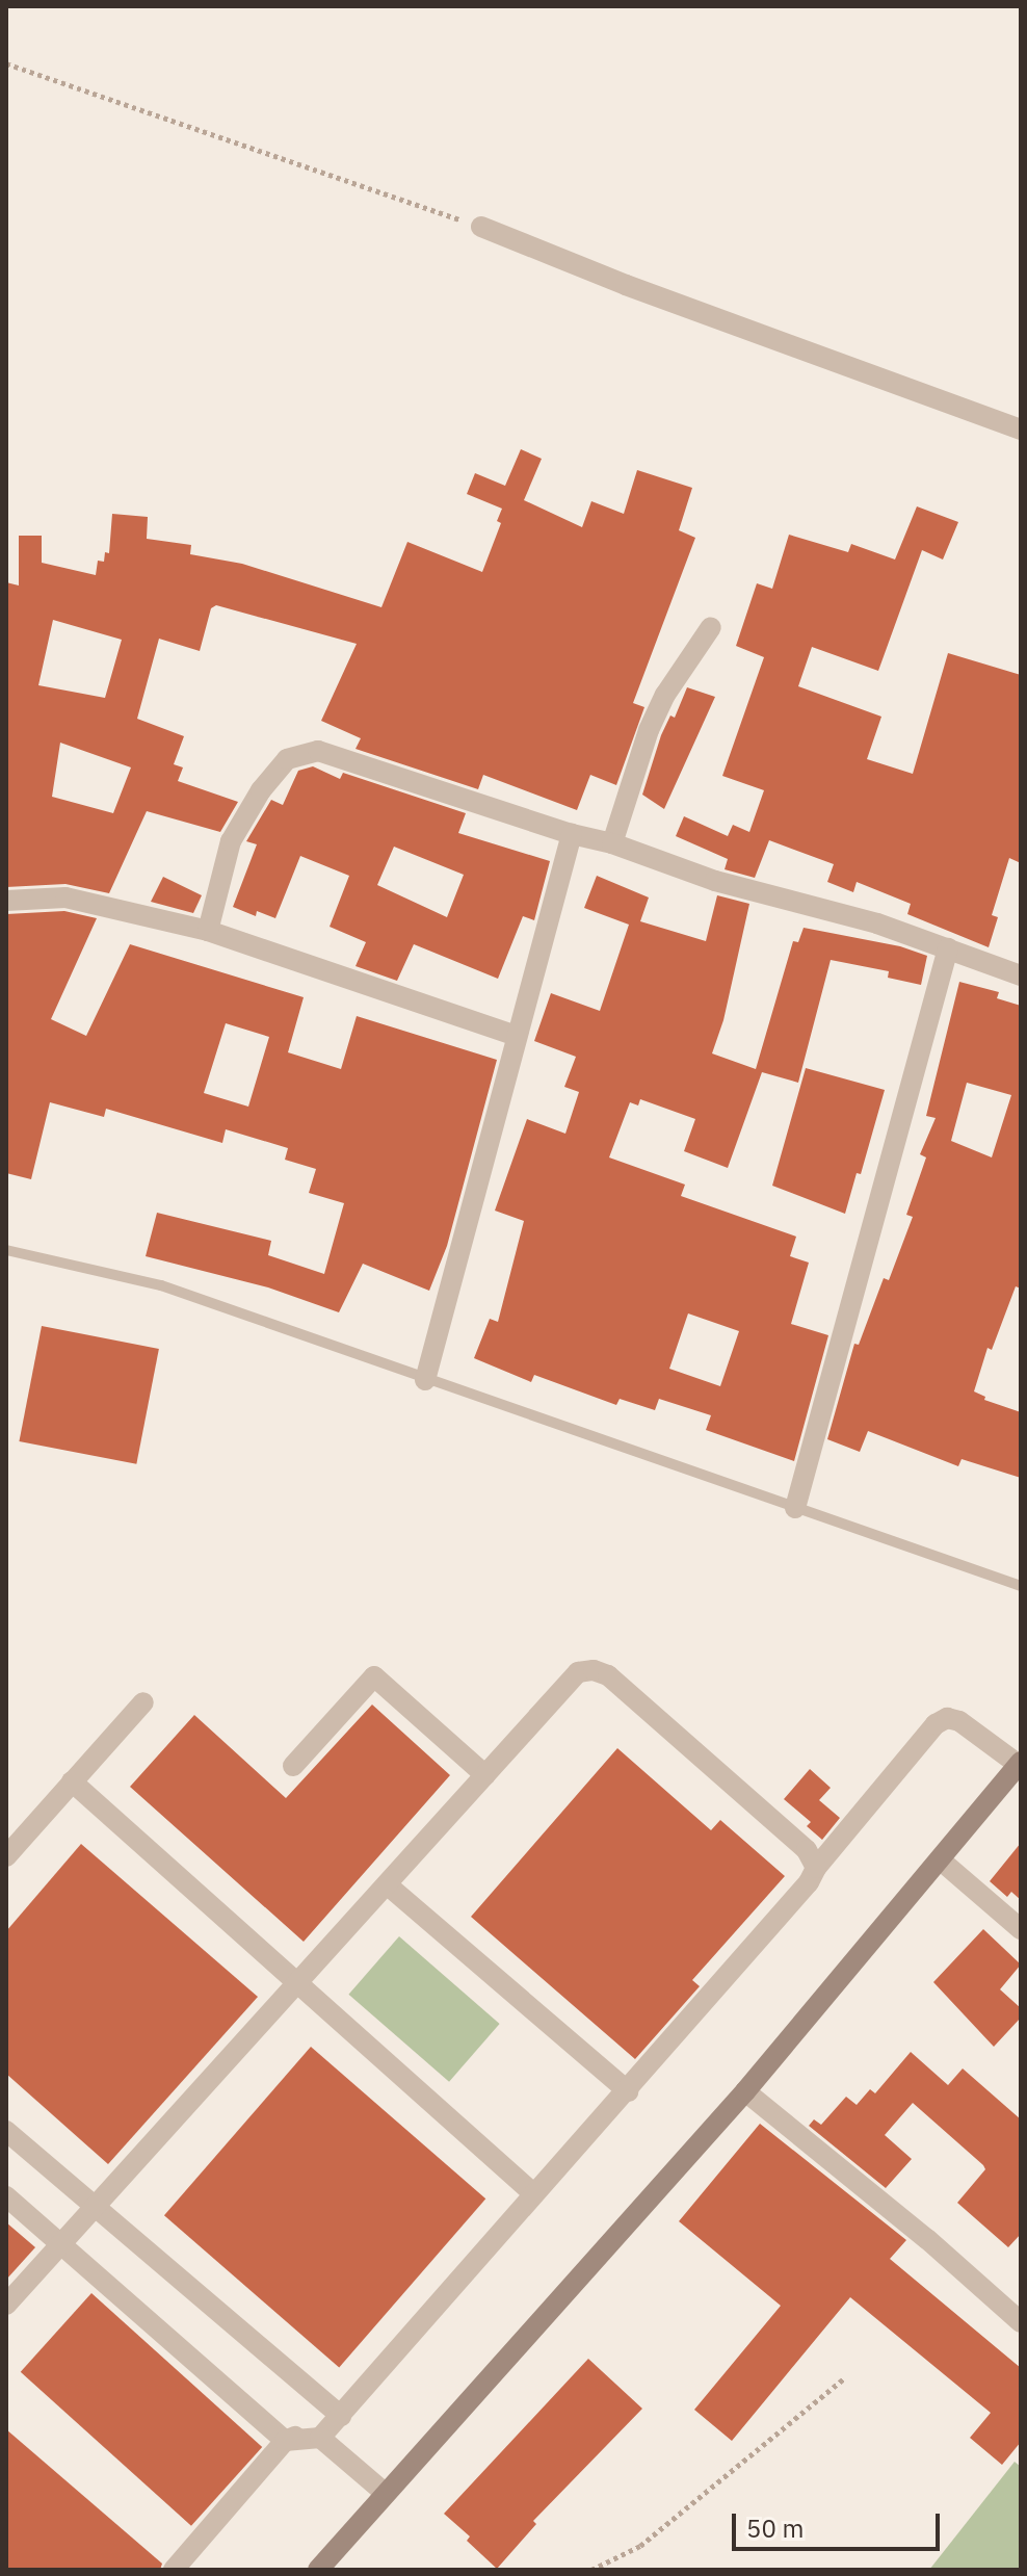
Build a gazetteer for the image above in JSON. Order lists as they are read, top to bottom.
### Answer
{
  "scale_bar": "50 m"
}
